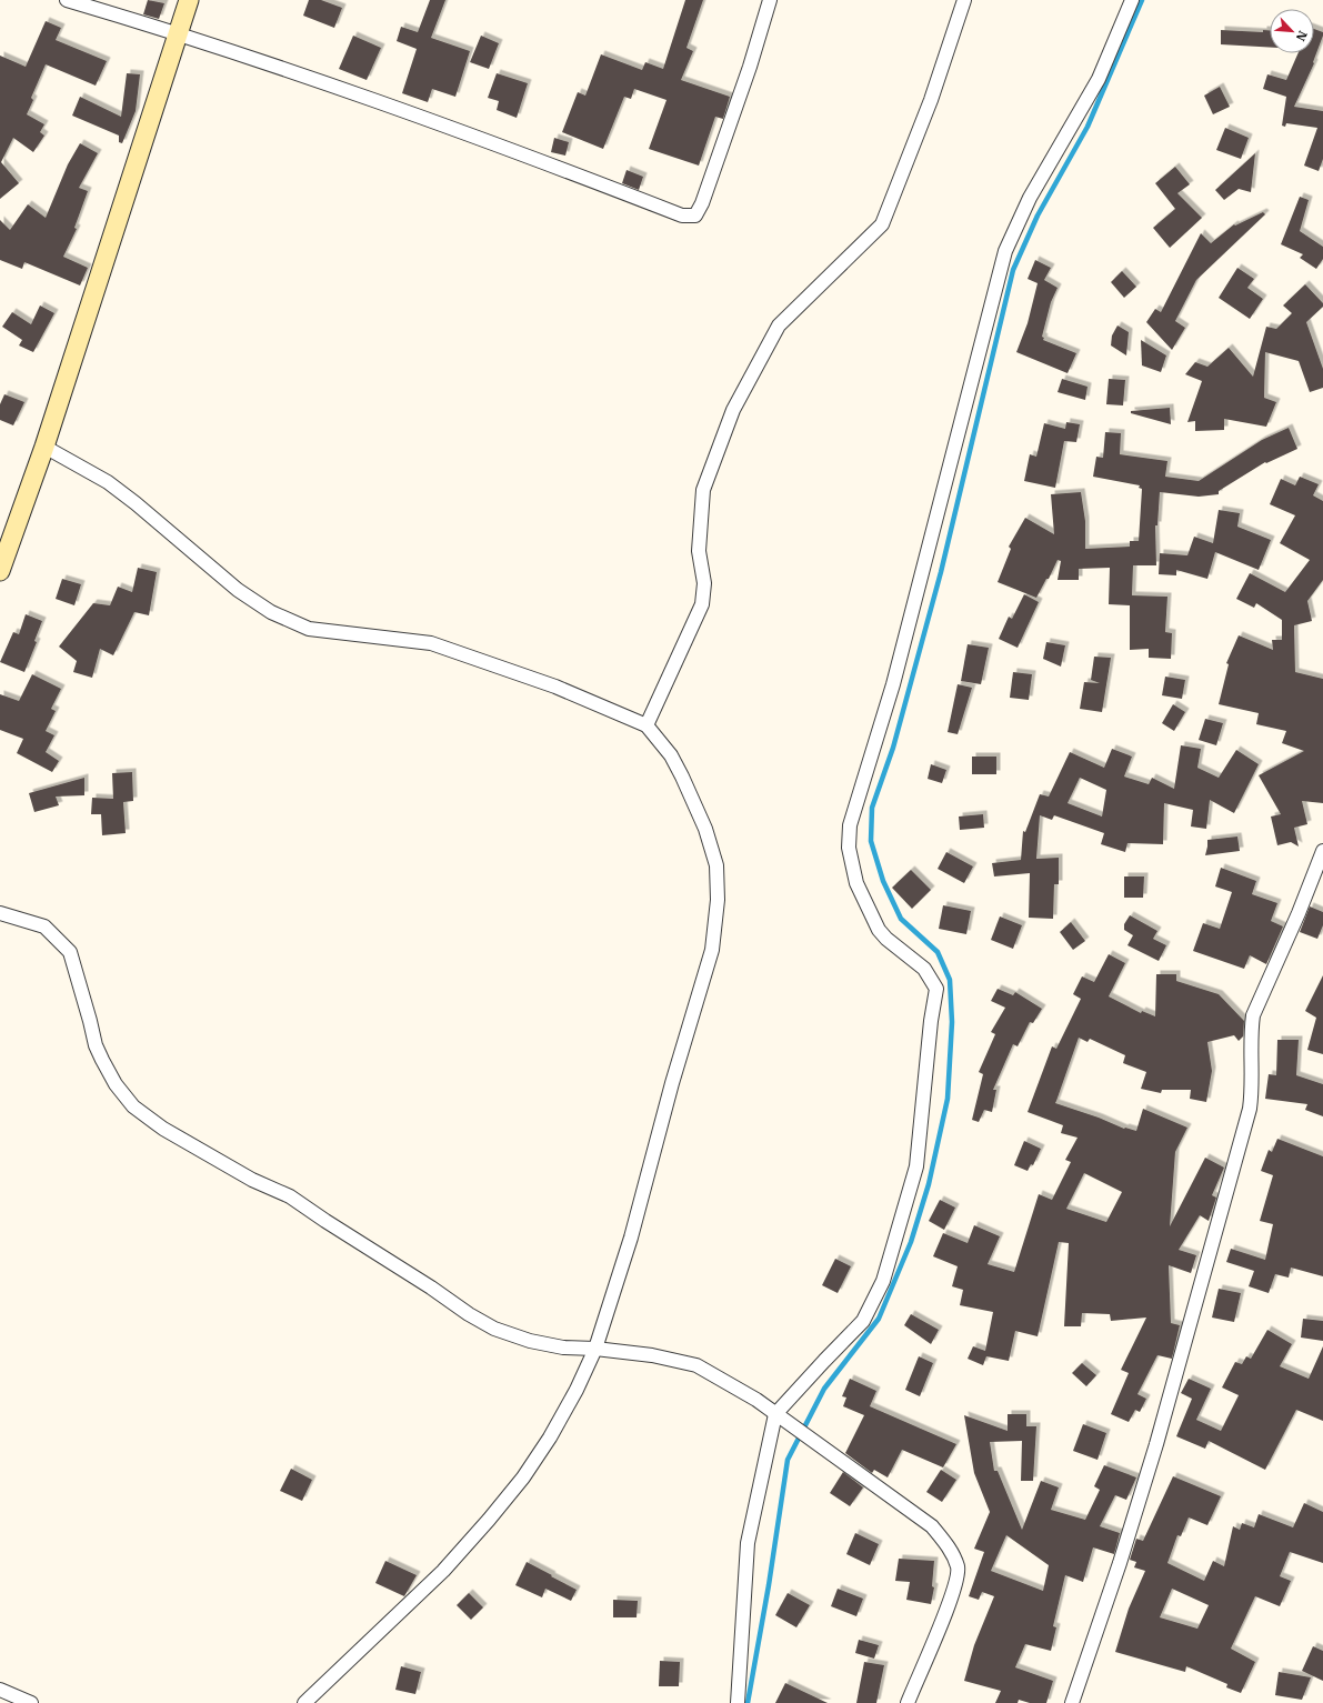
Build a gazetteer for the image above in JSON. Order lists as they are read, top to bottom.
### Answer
{
  "north": "bottom right"
}
